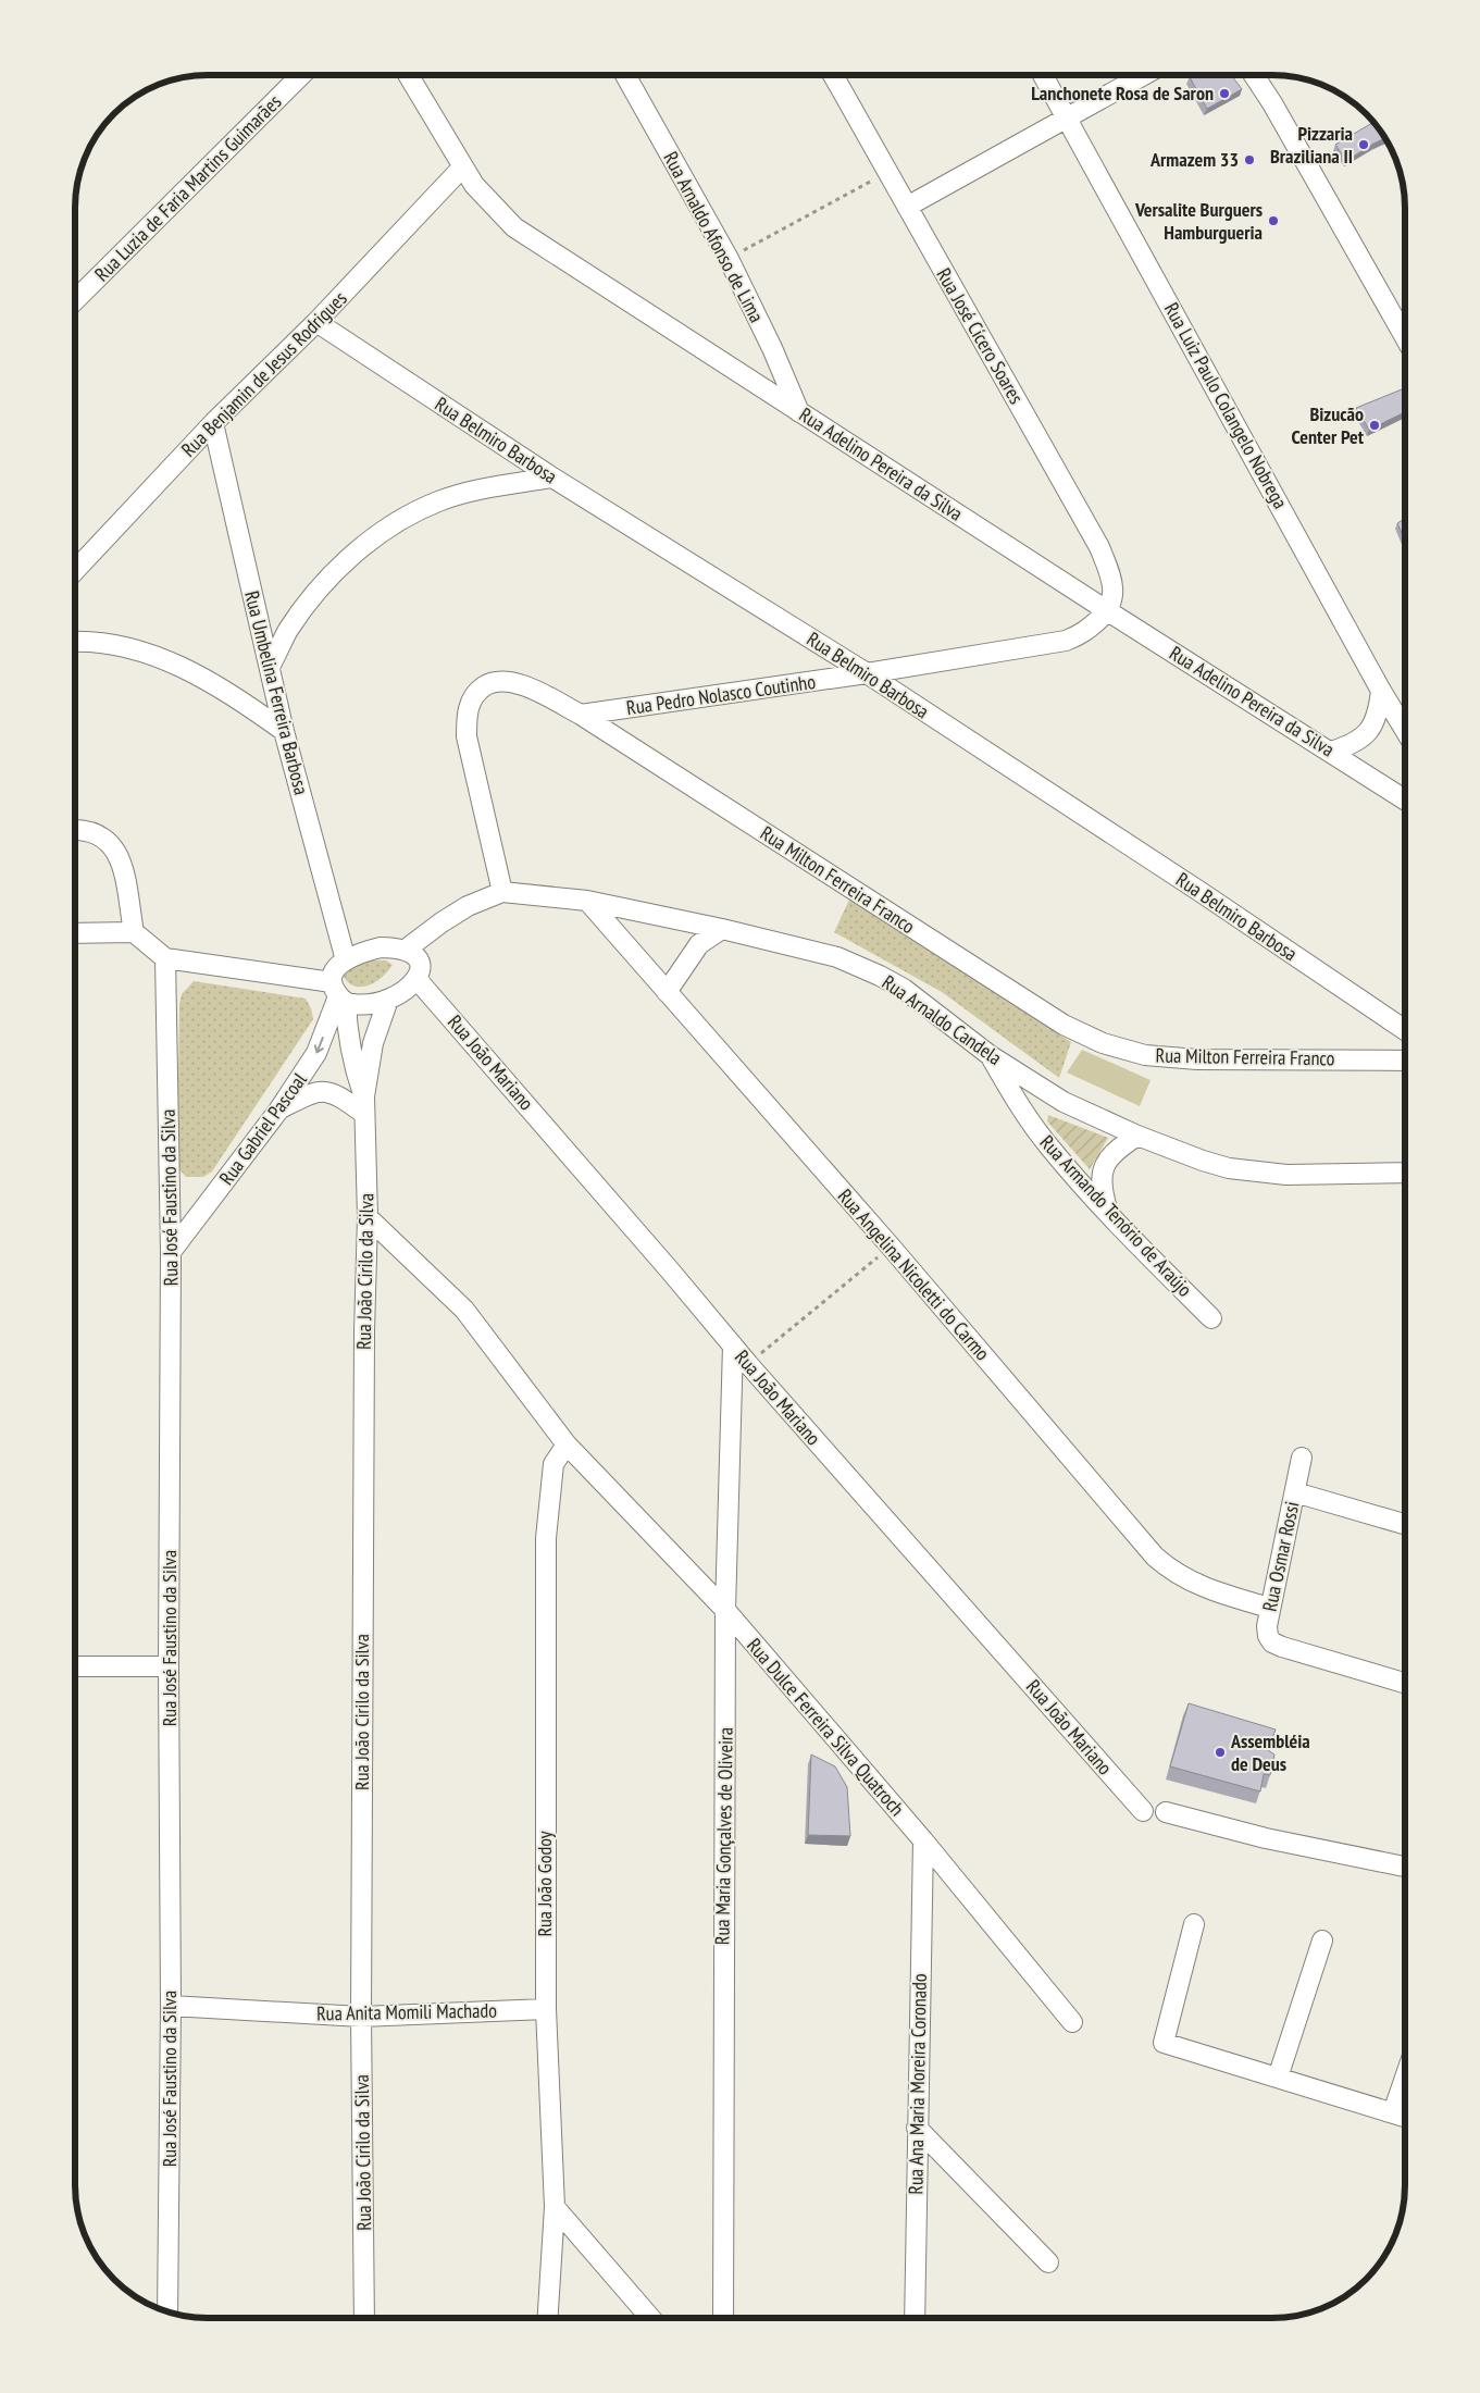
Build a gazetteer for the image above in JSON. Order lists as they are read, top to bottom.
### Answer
{
  "streets": {
    "street": [
      "Rua Luzia de Faria Martins Guimarães",
      "Rua Arnaldo Afonso de Lima",
      "Rua José Cícero Soares",
      "Rua Benjamin de Jesus Rodrigues",
      "Rua Luiz Paulo Colangelo Nobrega",
      "Rua Belmiro Barbosa",
      "Rua Adelino Pereira da Silva",
      "Rua Umbelina Ferreira Barbosa",
      "Rua Pedro Nolasco Coutinho",
      "Rua Milton Ferreira Franco",
      "Rua Arnaldo Candela",
      "Rua João Mariano",
      "Rua Gabriel Pascoal",
      "Rua José Faustino da Silva",
      "Rua Armando Tenório de Araújo",
      "Rua João Cirilo da Silva",
      "Rua Angelina Nicoletti do Carmo",
      "Rua Osmar Rossi",
      "Rua Dulce Ferreira Silva Quatroch",
      "Rua Maria Gonçalves de Oliveira",
      "Rua João Godoy",
      "Rua Anita Momili Machado",
      "Rua Ana Maria Moreira Coronado"
    ]
  },
  "crossings": [
    ["Rua Arnaldo Afonso de Lima", "Rua Adelino Pereira da Silva"],
    ["Rua José Cícero Soares", "Rua Adelino Pereira da Silva"],
    ["Rua José Cícero Soares", "Rua Pedro Nolasco Coutinho"],
    ["Rua Benjamin de Jesus Rodrigues", "Rua Belmiro Barbosa"],
    ["Rua Benjamin de Jesus Rodrigues", "Rua Adelino Pereira da Silva"],
    ["Rua Benjamin de Jesus Rodrigues", "Rua Umbelina Ferreira Barbosa"],
    ["Rua Belmiro Barbosa", "Rua Pedro Nolasco Coutinho"],
    ["Rua Adelino Pereira da Silva", "Rua Pedro Nolasco Coutinho"],
    ["Rua Umbelina Ferreira Barbosa", "Rua Arnaldo Candela"],
    ["Rua Umbelina Ferreira Barbosa", "Rua João Mariano"],
    ["Rua Umbelina Ferreira Barbosa", "Rua Gabriel Pascoal"],
    ["Rua Umbelina Ferreira Barbosa", "Rua João Cirilo da Silva"],
    ["Rua Pedro Nolasco Coutinho", "Rua Milton Ferreira Franco"],
    ["Rua Milton Ferreira Franco", "Rua Arnaldo Candela"],
    ["Rua Arnaldo Candela", "Rua João Mariano"],
    ["Rua Arnaldo Candela", "Rua Gabriel Pascoal"],
    ["Rua Arnaldo Candela", "Rua Armando Tenório de Araújo"],
    ["Rua Arnaldo Candela", "Rua João Cirilo da Silva"],
    ["Rua Arnaldo Candela", "Rua Angelina Nicoletti do Carmo"],
    ["Rua João Mariano", "Rua Gabriel Pascoal"],
    ["Rua João Mariano", "Rua João Cirilo da Silva"],
    ["Rua João Mariano", "Rua Maria Gonçalves de Oliveira"],
    ["Rua Gabriel Pascoal", "Rua José Faustino da Silva"],
    ["Rua Gabriel Pascoal", "Rua João Cirilo da Silva"],
    ["Rua José Faustino da Silva", "Rua Anita Momili Machado"],
    ["Rua João Cirilo da Silva", "Rua Dulce Ferreira Silva Quatroch"],
    ["Rua João Cirilo da Silva", "Rua Anita Momili Machado"],
    ["Rua Angelina Nicoletti do Carmo", "Rua Osmar Rossi"],
    ["Rua Dulce Ferreira Silva Quatroch", "Rua Maria Gonçalves de Oliveira"],
    ["Rua Dulce Ferreira Silva Quatroch", "Rua João Godoy"],
    ["Rua Dulce Ferreira Silva Quatroch", "Rua Ana Maria Moreira Coronado"],
    ["Rua João Godoy", "Rua Anita Momili Machado"]
  ],
  "one_way": ["Rua Gabriel Pascoal"],
  "places": [
    "Lanchonete Rosa de Saron",
    "Pizzaria Braziliana II",
    "Armazem 33",
    "Versalite Burguers Hamburgueria",
    "Bizucão Center Pet",
    "Assembléia de Deus"
  ]
}
